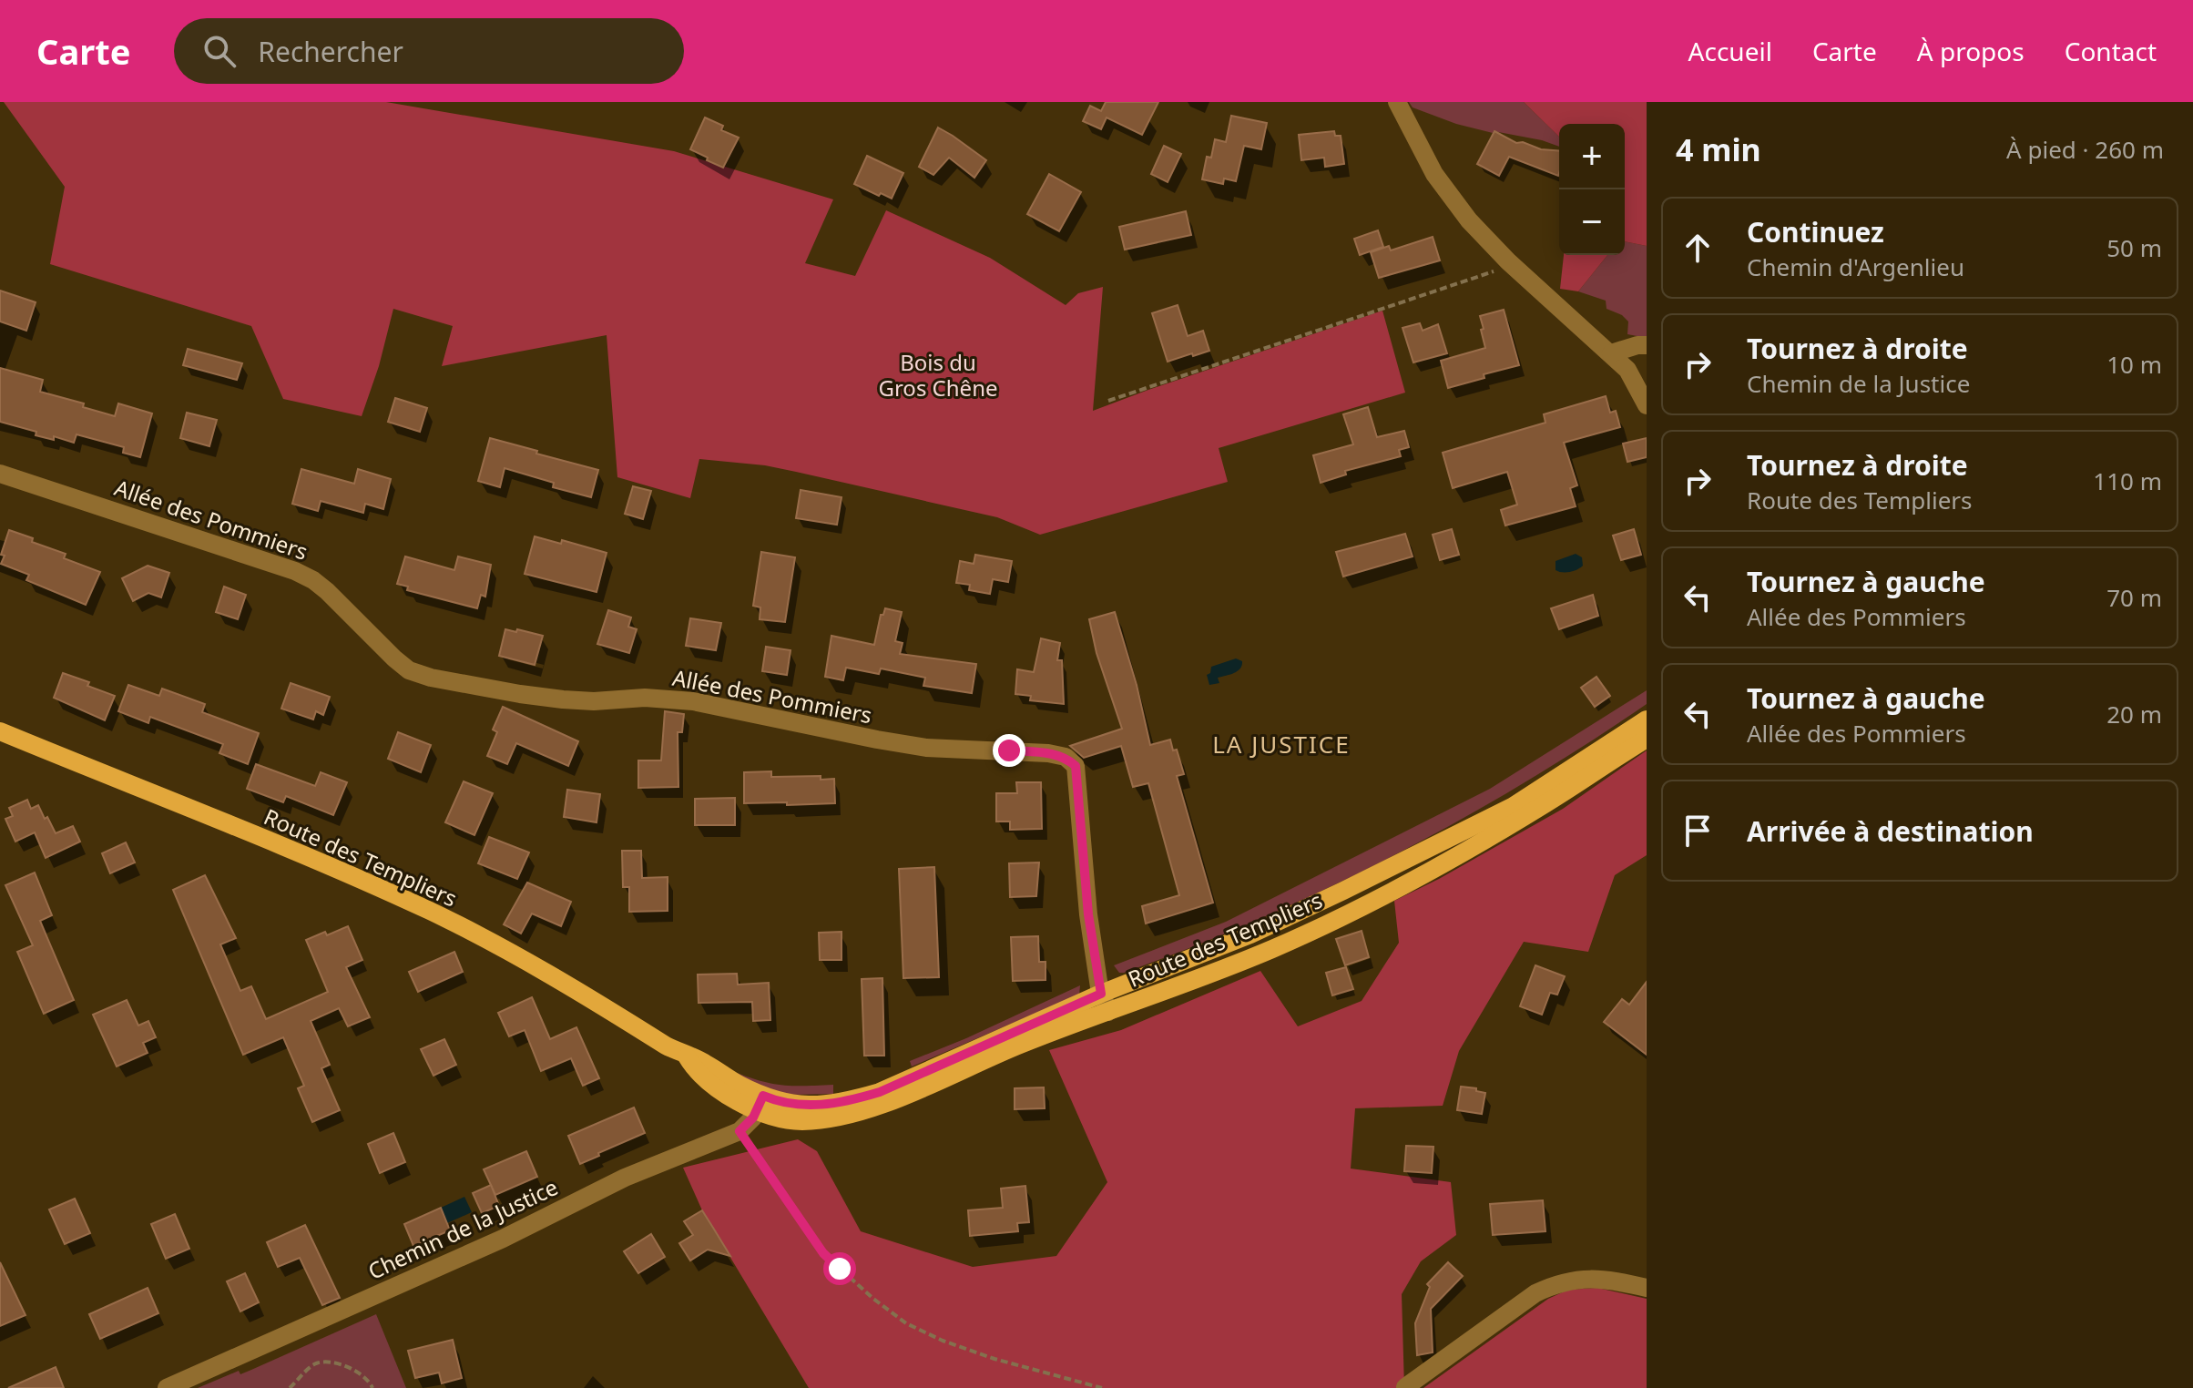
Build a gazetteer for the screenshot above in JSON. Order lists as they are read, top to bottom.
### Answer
{
  "streets": {
    "main road": ["Route des Templiers"],
    "street": ["Allée des Pommiers", "Chemin de la Justice"]
  },
  "crossings": [
    ["Allée des Pommiers", "Route des Templiers"],
    ["Route des Templiers", "Chemin de la Justice"]
  ],
  "districts": ["LA JUSTICE"],
  "parks": ["Bois du Gros Chêne"],
  "page": {
    "header": "Carte",
    "search": "Rechercher",
    "nav": [
      "Accueil",
      "Carte",
      "À propos",
      "Contact"
    ],
    "heading": ["4 min", "À pied · 260 m"],
    "map_buttons": ["+", "−"],
    "list": [
      ["Continuez", "Chemin d'Argenlieu", "50 m"],
      ["Tournez à droite", "Chemin de la Justice", "10 m"],
      ["Tournez à droite", "Route des Templiers", "110 m"],
      ["Tournez à gauche", "Allée des Pommiers", "70 m"],
      ["Tournez à gauche", "Allée des Pommiers", "20 m"],
      "Arrivée à destination"
    ]
  }
}
